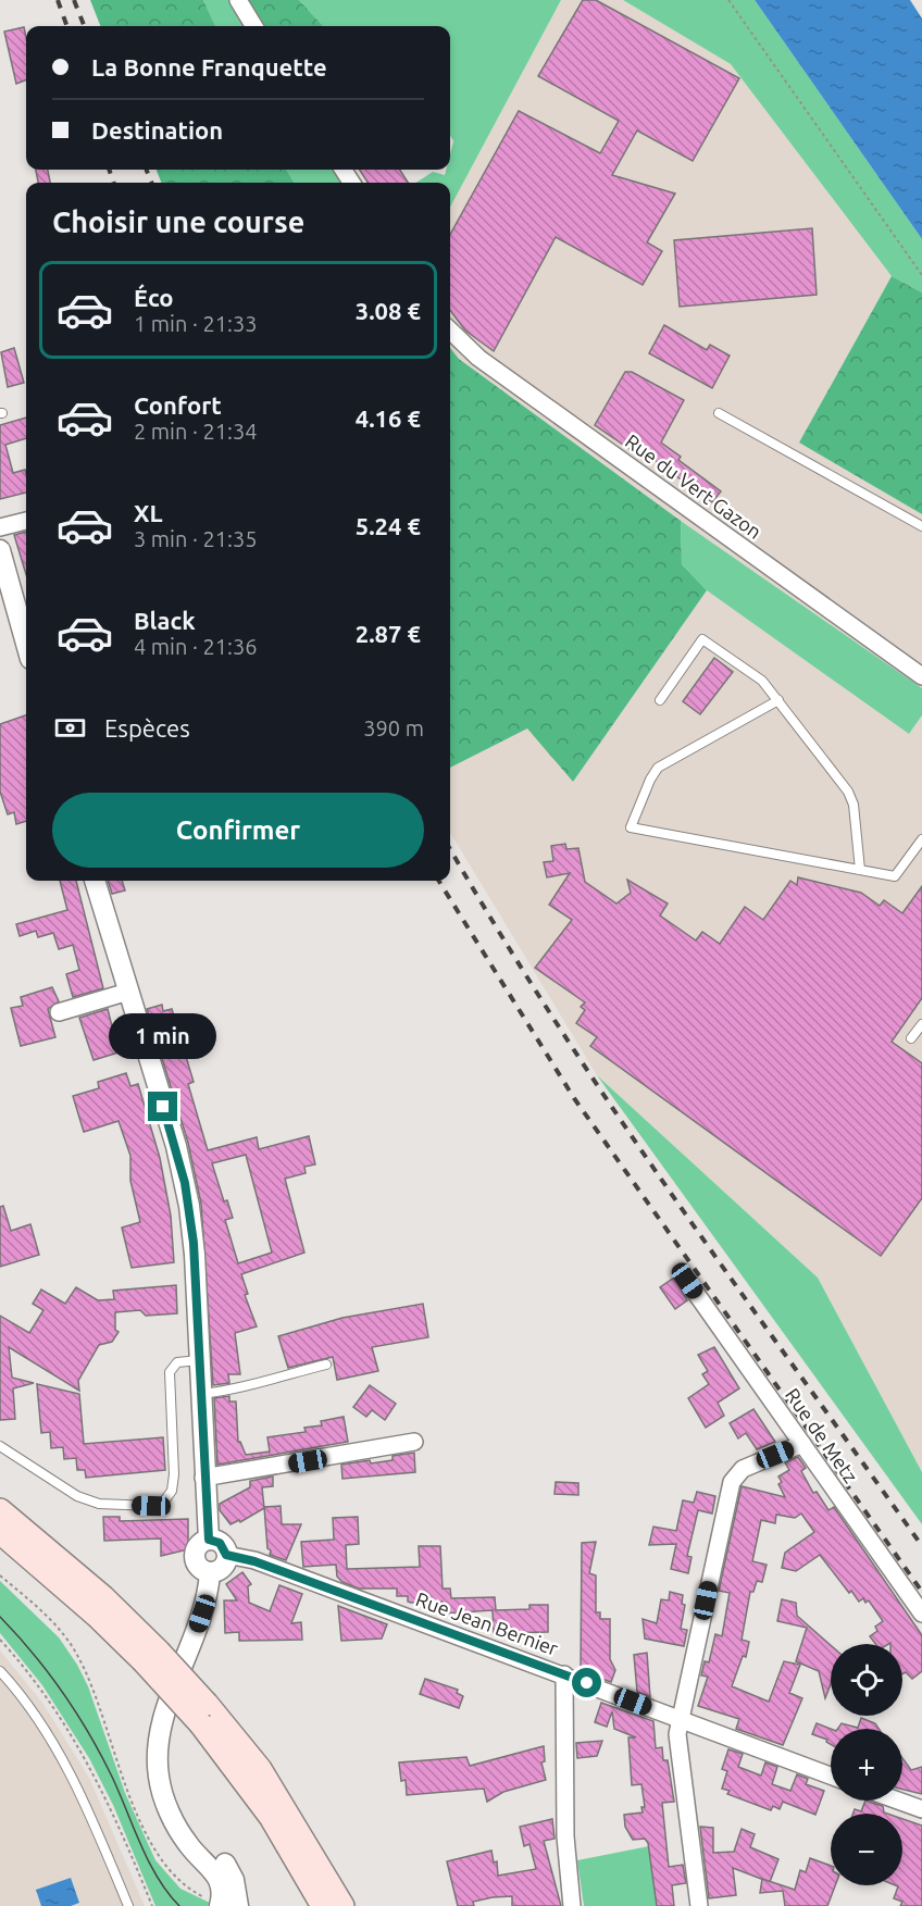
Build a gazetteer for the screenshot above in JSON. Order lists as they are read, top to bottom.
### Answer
{
  "streets": {
    "street": ["Rue du Vert Gazon", "Rue de Metz", "Rue Jean Bernier"]
  },
  "page": {
    "banner": ["La Bonne Franquette", "Destination"],
    "heading": "Choisir une course",
    "list": [
      {
        "name": "Éco",
        "note": "1 min · 21:33",
        "value": "3.08 €"
      },
      {
        "name": "Confort",
        "note": "2 min · 21:34",
        "value": "4.16 €"
      },
      {
        "name": "XL",
        "note": "3 min · 21:35",
        "value": "5.24 €"
      },
      {
        "name": "Black",
        "note": "4 min · 21:36",
        "value": "2.87 €"
      }
    ],
    "pay": ["Espèces", "390 m"],
    "buttons": "Confirmer",
    "bubble": "1 min",
    "map_buttons": ["+", "−"]
  }
}
